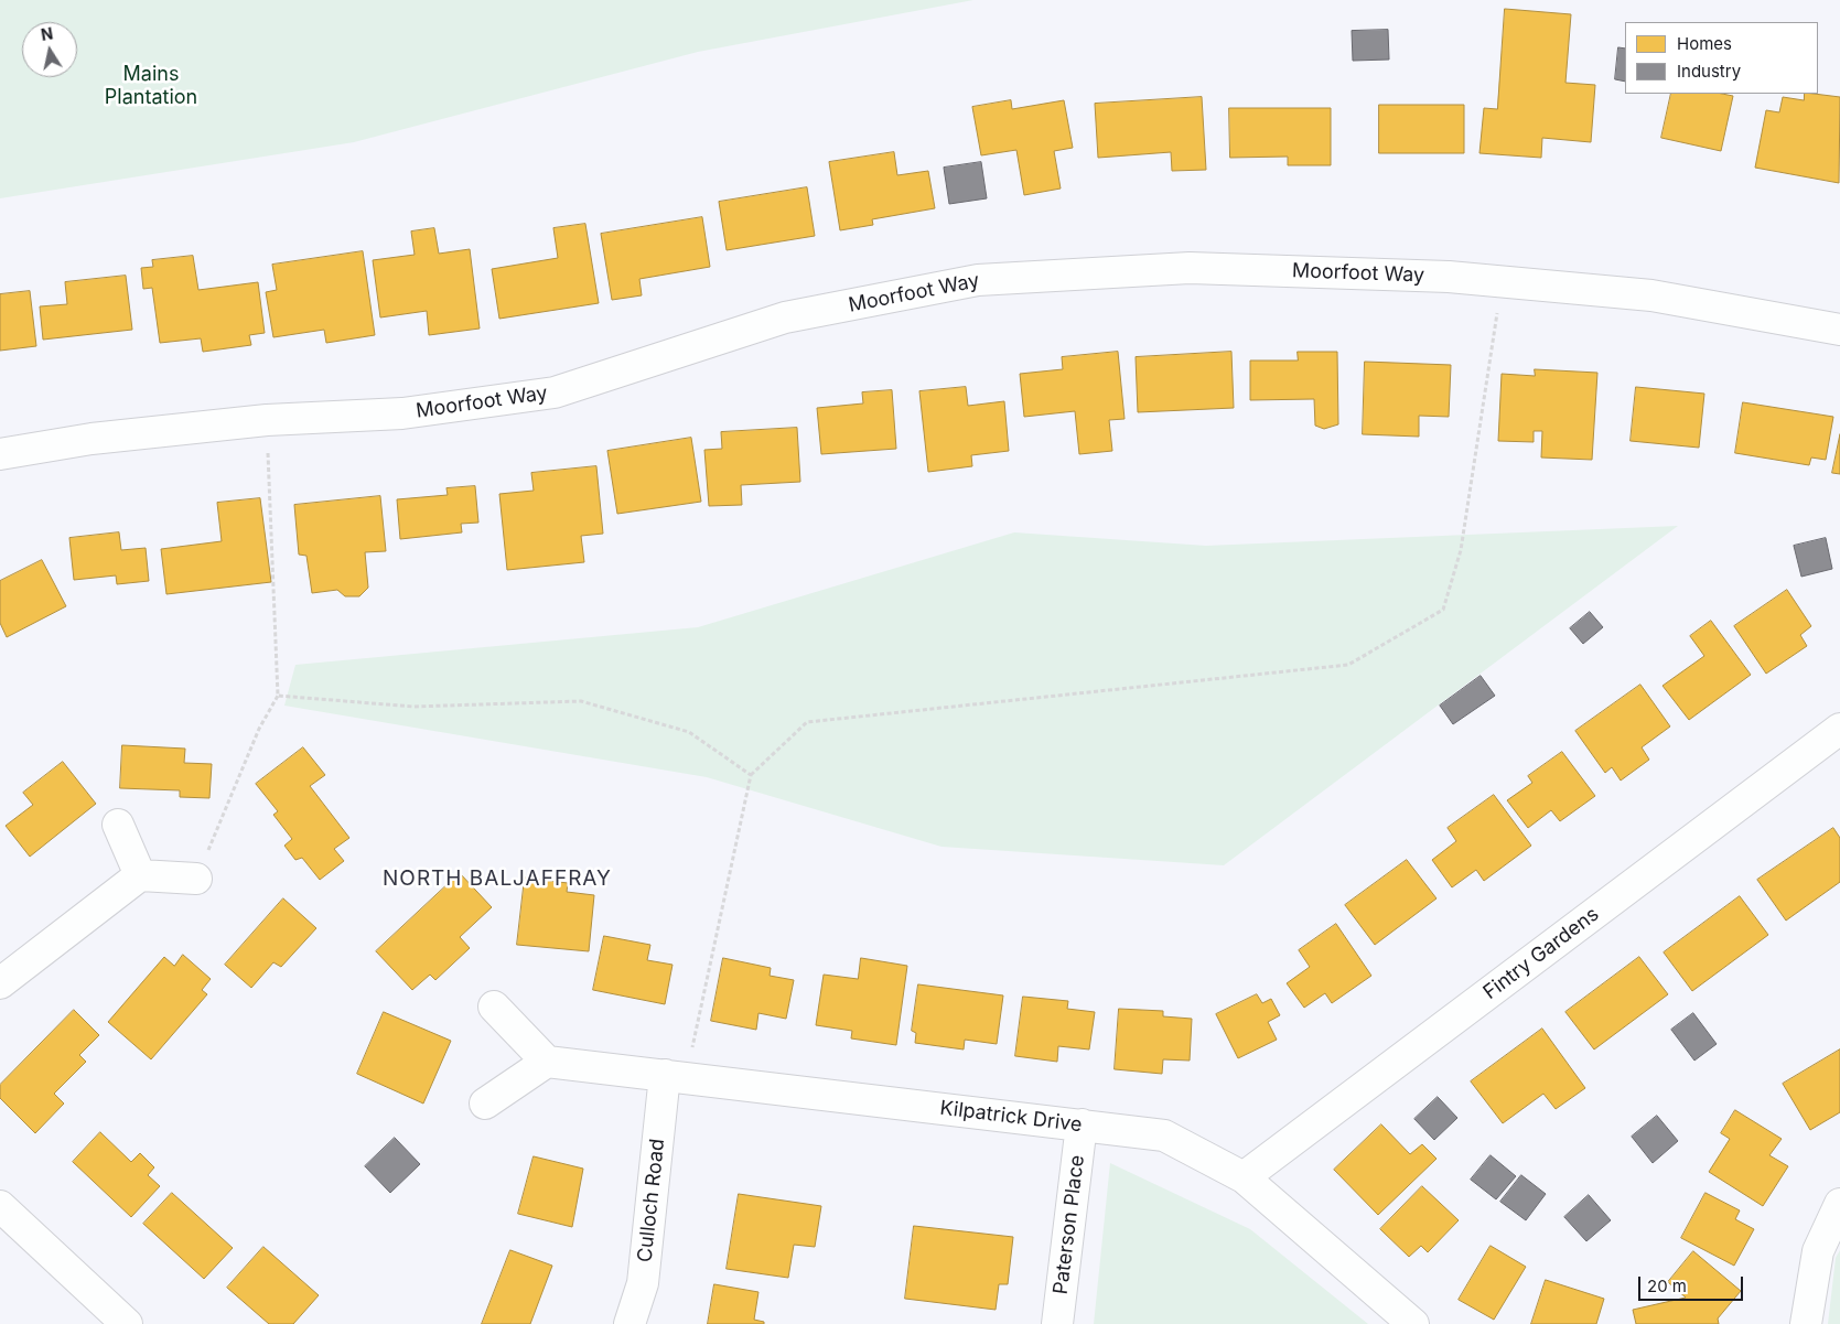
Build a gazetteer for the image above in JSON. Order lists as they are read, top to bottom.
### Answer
{
  "streets": {
    "street": [
      "Moorfoot Way",
      "Fintry Gardens",
      "Kilpatrick Drive",
      "Culloch Road",
      "Paterson Place"
    ]
  },
  "crossings": [
    ["Fintry Gardens", "Kilpatrick Drive"],
    ["Kilpatrick Drive", "Culloch Road"],
    ["Kilpatrick Drive", "Paterson Place"]
  ],
  "districts": ["NORTH BALJAFFRAY"],
  "parks": ["Mains Plantation"],
  "legend": ["Homes", "Industry"],
  "scale_bar": "20 m",
  "north": "top"
}
